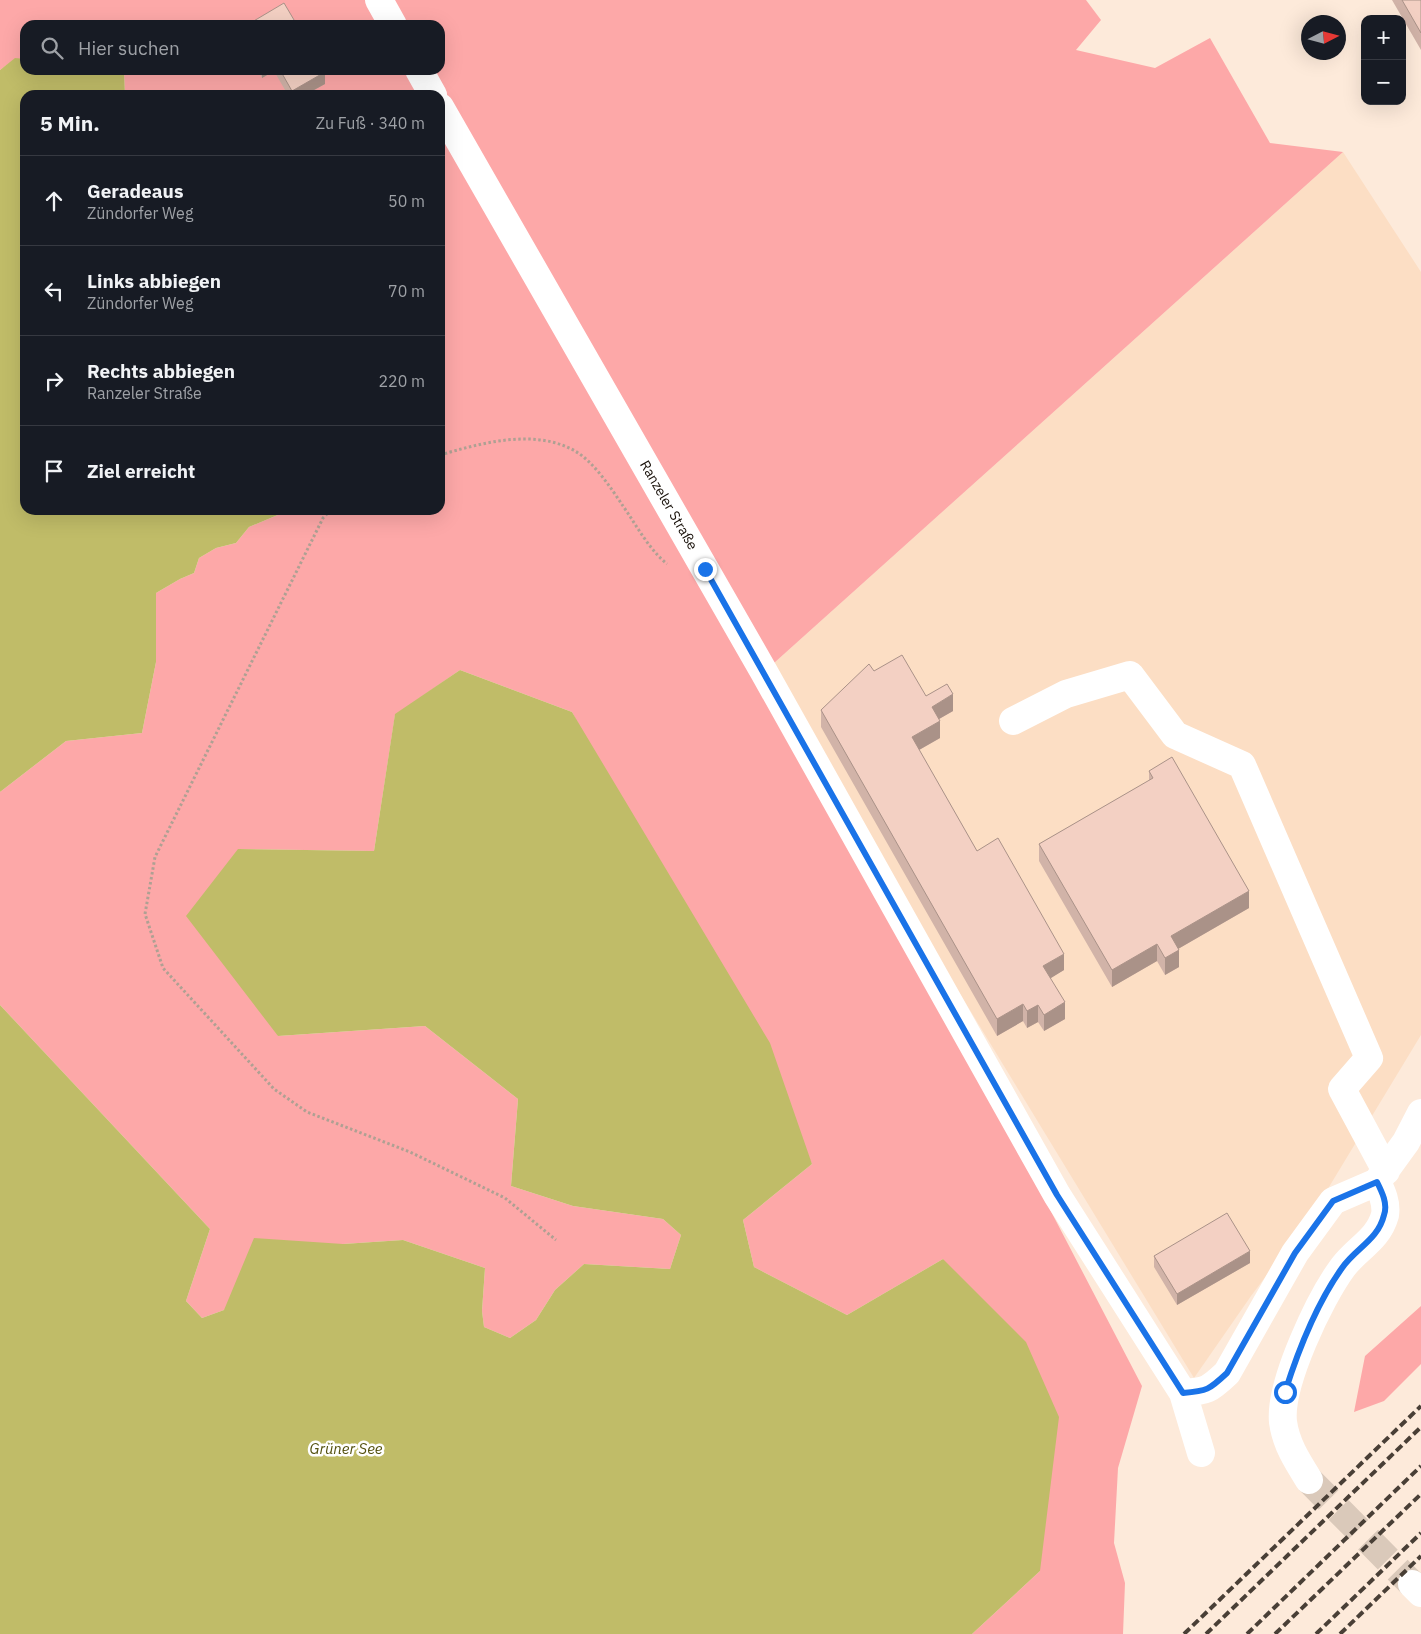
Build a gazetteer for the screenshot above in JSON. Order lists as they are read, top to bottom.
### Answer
{
  "streets": {
    "street": ["Ranzeler Straße"]
  },
  "water": ["Grüner See"],
  "north": "right",
  "page": {
    "map_buttons": ["+", "−"],
    "search": "Hier suchen",
    "heading": ["5 Min.", "Zu Fuß · 340 m"],
    "list": [
      ["Geradeaus", "Zündorfer Weg", "50 m"],
      ["Links abbiegen", "Zündorfer Weg", "70 m"],
      ["Rechts abbiegen", "Ranzeler Straße", "220 m"],
      "Ziel erreicht"
    ]
  }
}
